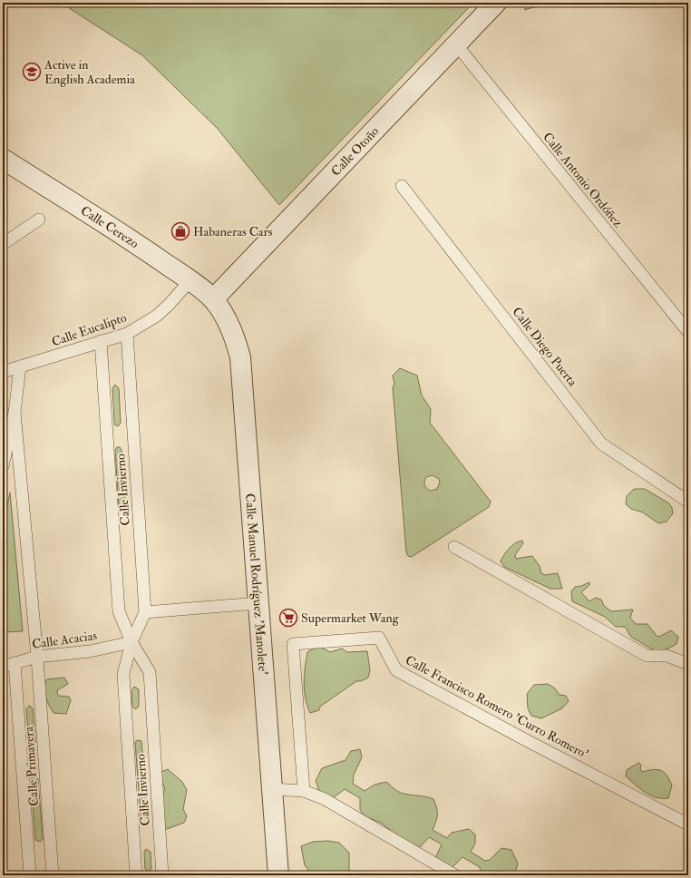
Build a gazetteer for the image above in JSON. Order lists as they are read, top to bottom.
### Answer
{
  "streets": {
    "street": ["Calle Otoño", "Calle Cerezo", "Calle Manuel Rodríguez 'Manolete'"],
    "lane": [
      "Calle Antonio Ordóñez",
      "Calle Eucalipto",
      "Calle Diego Puerta",
      "Calle Invierno",
      "Calle Acacias",
      "Calle Francisco Romero 'Curro Romero'",
      "Calle Primavera"
    ]
  },
  "crossings": [
    ["Calle Otoño", "Calle Antonio Ordóñez"],
    ["Calle Otoño", "Calle Cerezo"],
    ["Calle Otoño", "Calle Manuel Rodríguez 'Manolete'"],
    ["Calle Cerezo", "Calle Eucalipto"],
    ["Calle Cerezo", "Calle Manuel Rodríguez 'Manolete'"],
    ["Calle Eucalipto", "Calle Invierno"],
    ["Calle Invierno", "Calle Acacias"],
    ["Calle Acacias", "Calle Primavera"]
  ],
  "places": {
    "school or university": ["Active in English Academia"],
    "shop": ["Habaneras Cars"],
    "supermarket": ["Supermarket Wang"]
  }
}
